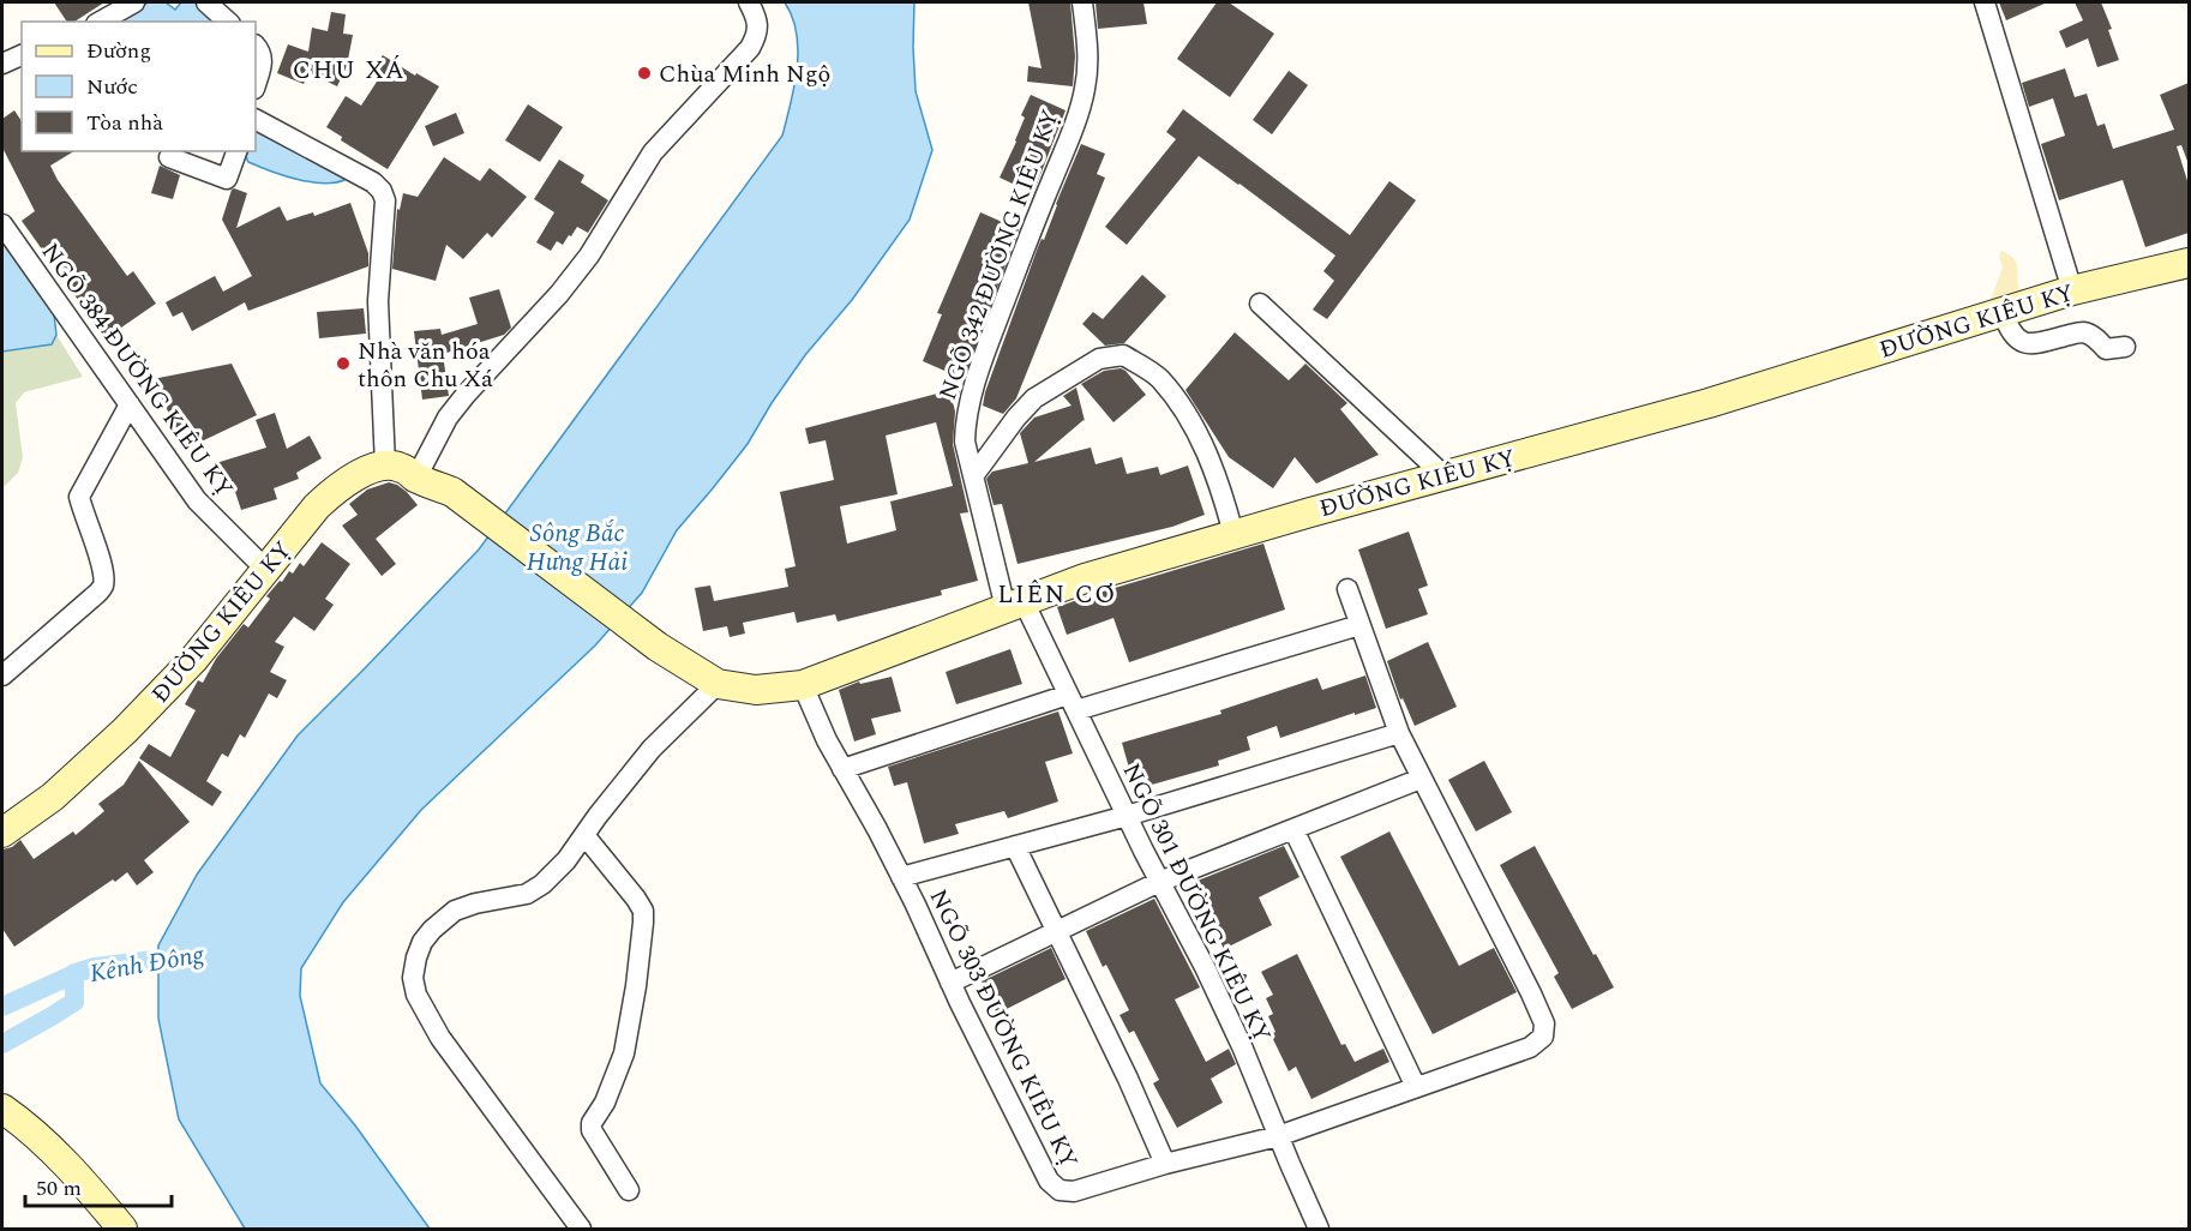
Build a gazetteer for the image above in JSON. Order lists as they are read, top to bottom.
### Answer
{
  "streets": {
    "main road": ["ĐƯỜNG KIÊU KỴ"],
    "street": [
      "NGÕ 342 ĐƯỜNG KIÊU KỴ",
      "NGÕ 384 ĐƯỜNG KIÊU KỴ",
      "NGÕ 301 ĐƯỜNG KIÊU KỴ",
      "NGÕ 303 ĐƯỜNG KIÊU KỴ"
    ]
  },
  "crossings": [
    ["NGÕ 342 ĐƯỜNG KIÊU KỴ", "ĐƯỜNG KIÊU KỴ"],
    ["NGÕ 342 ĐƯỜNG KIÊU KỴ", "NGÕ 301 ĐƯỜNG KIÊU KỴ"],
    ["ĐƯỜNG KIÊU KỴ", "NGÕ 384 ĐƯỜNG KIÊU KỴ"],
    ["ĐƯỜNG KIÊU KỴ", "NGÕ 301 ĐƯỜNG KIÊU KỴ"],
    ["ĐƯỜNG KIÊU KỴ", "NGÕ 303 ĐƯỜNG KIÊU KỴ"],
    ["NGÕ 301 ĐƯỜNG KIÊU KỴ", "NGÕ 303 ĐƯỜNG KIÊU KỴ"]
  ],
  "districts": ["CHU XÁ", "LIÊN CƠ"],
  "water": ["Sông Bắc Hưng Hải", "Kênh Đông"],
  "places": ["Chùa Minh Ngộ", "Nhà văn hóa thôn Chu Xá"],
  "legend": ["Đường", "Nước", "Tòa nhà"],
  "scale_bar": "50 m"
}
